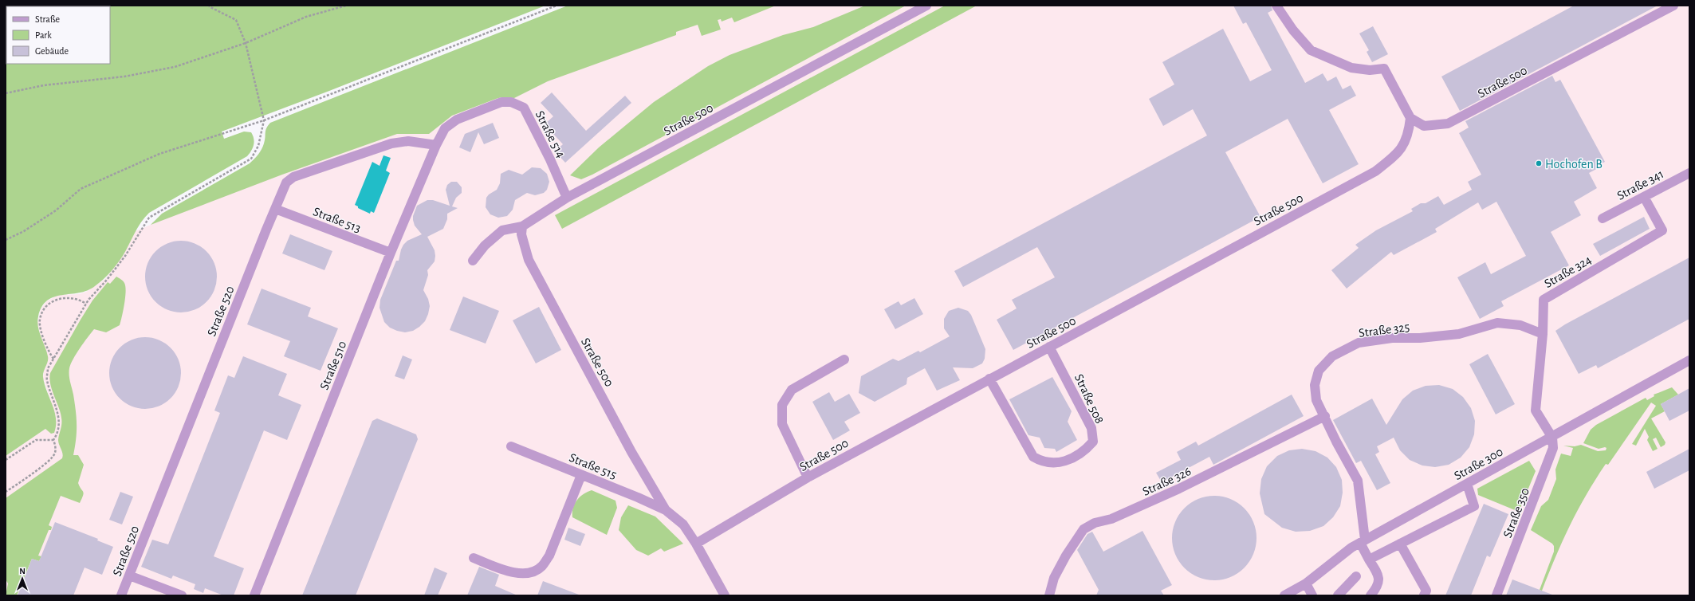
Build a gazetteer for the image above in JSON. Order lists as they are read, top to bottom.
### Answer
{
  "streets": {
    "street": [
      "Straße 500",
      "Straße 514",
      "Straße 341",
      "Straße 513",
      "Straße 324",
      "Straße 520",
      "Straße 325",
      "Straße 510",
      "Straße 508",
      "Straße 300",
      "Straße 515",
      "Straße 326",
      "Straße 350"
    ]
  },
  "crossings": [
    ["Straße 500", "Straße 514"],
    ["Straße 500", "Straße 508"],
    ["Straße 500", "Straße 515"],
    ["Straße 514", "Straße 520"],
    ["Straße 514", "Straße 510"],
    ["Straße 341", "Straße 324"],
    ["Straße 513", "Straße 520"],
    ["Straße 513", "Straße 510"],
    ["Straße 324", "Straße 325"],
    ["Straße 324", "Straße 300"],
    ["Straße 324", "Straße 350"],
    ["Straße 520", "Straße 510"],
    ["Straße 325", "Straße 300"],
    ["Straße 325", "Straße 326"],
    ["Straße 300", "Straße 350"]
  ],
  "places": ["Hochofen B"],
  "legend": ["Straße", "Park", "Gebäude"],
  "north": "top"
}
